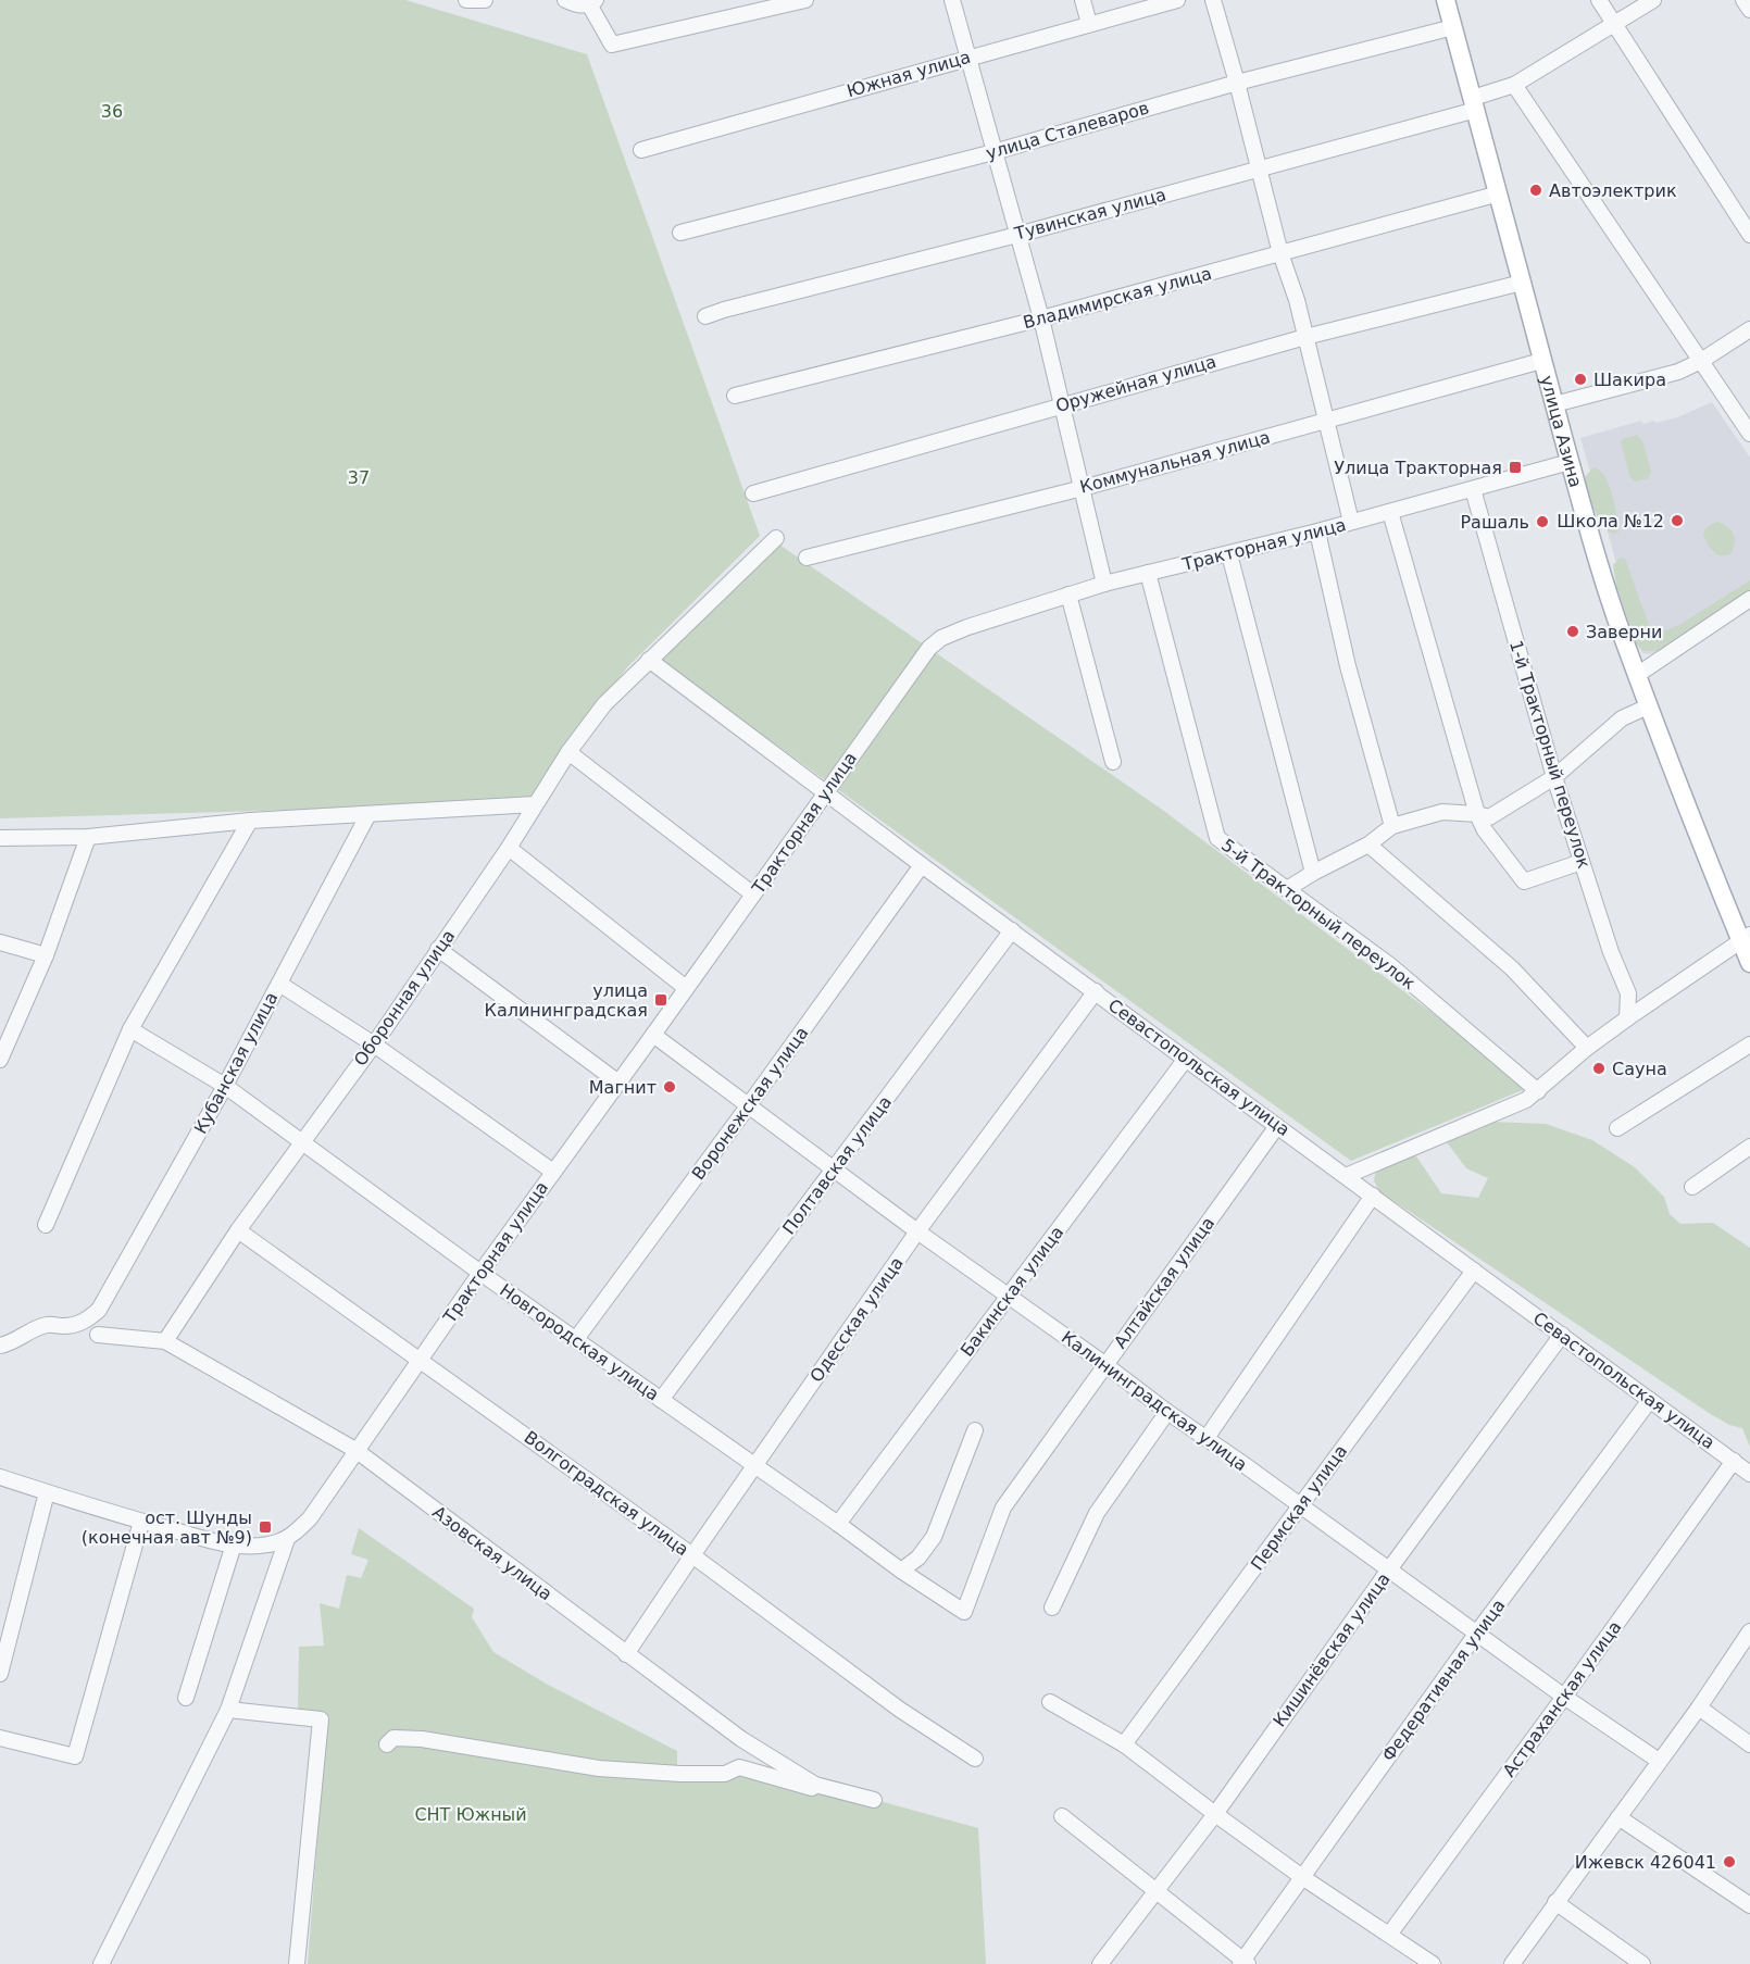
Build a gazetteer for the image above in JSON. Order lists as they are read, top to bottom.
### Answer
{
  "streets": {
    "main road": ["улица Азина"],
    "street": [
      "Южная улица",
      "улица Сталеваров",
      "Тувинская улица",
      "Владимирская улица",
      "Оружейная улица",
      "Коммунальная улица",
      "Тракторная улица",
      "1-й Тракторный переулок",
      "5-й Тракторный переулок",
      "Оборонная улица",
      "Кубанская улица",
      "Севастопольская улица",
      "Воронежская улица",
      "Полтавская улица",
      "Алтайская улица",
      "Бакинская улица",
      "Одесская улица",
      "Новгородская улица",
      "Калининградская улица",
      "Волгоградская улица",
      "Пермская улица",
      "Азовская улица",
      "Кишинёвская улица",
      "Федеративная улица",
      "Астраханская улица"
    ]
  },
  "crossings": [
    ["улица Сталеваров", "улица Азина"],
    ["Тувинская улица", "улица Азина"],
    ["Владимирская улица", "улица Азина"],
    ["Оружейная улица", "улица Азина"],
    ["улица Азина", "Коммунальная улица"],
    ["улица Азина", "Тракторная улица"],
    ["Тракторная улица", "1-й Тракторный переулок"],
    ["Тракторная улица", "5-й Тракторный переулок"],
    ["Тракторная улица", "Севастопольская улица"],
    ["Тракторная улица", "Новгородская улица"],
    ["Тракторная улица", "Калининградская улица"],
    ["Тракторная улица", "Волгоградская улица"],
    ["Тракторная улица", "Азовская улица"],
    ["Оборонная улица", "Севастопольская улица"],
    ["Оборонная улица", "Новгородская улица"],
    ["Оборонная улица", "Волгоградская улица"],
    ["Оборонная улица", "Азовская улица"],
    ["Кубанская улица", "Новгородская улица"],
    ["Севастопольская улица", "Воронежская улица"],
    ["Севастопольская улица", "Полтавская улица"],
    ["Севастопольская улица", "Алтайская улица"],
    ["Севастопольская улица", "Бакинская улица"],
    ["Севастопольская улица", "Одесская улица"],
    ["Севастопольская улица", "Пермская улица"],
    ["Севастопольская улица", "Кишинёвская улица"],
    ["Севастопольская улица", "Федеративная улица"],
    ["Севастопольская улица", "Астраханская улица"],
    ["Воронежская улица", "Новгородская улица"],
    ["Воронежская улица", "Калининградская улица"],
    ["Полтавская улица", "Новгородская улица"],
    ["Полтавская улица", "Калининградская улица"],
    ["Алтайская улица", "Новгородская улица"],
    ["Алтайская улица", "Калининградская улица"],
    ["Бакинская улица", "Новгородская улица"],
    ["Бакинская улица", "Калининградская улица"],
    ["Одесская улица", "Новгородская улица"],
    ["Одесская улица", "Калининградская улица"],
    ["Одесская улица", "Волгоградская улица"],
    ["Одесская улица", "Азовская улица"],
    ["Калининградская улица", "Пермская улица"],
    ["Калининградская улица", "Кишинёвская улица"],
    ["Калининградская улица", "Федеративная улица"],
    ["Калининградская улица", "Астраханская улица"]
  ],
  "parks": ["36", "37", "СНТ Южный"],
  "places": {
    "other": [
      "Автоэлектрик",
      "Шакира",
      "Школа №12",
      "Рашаль",
      "Заверни",
      "Сауна",
      "Магнит",
      "Ижевск 426041"
    ],
    "transit": ["Улица Тракторная", "улица Калининградская", "ост. Шунды (конечная авт №9)"]
  }
}
